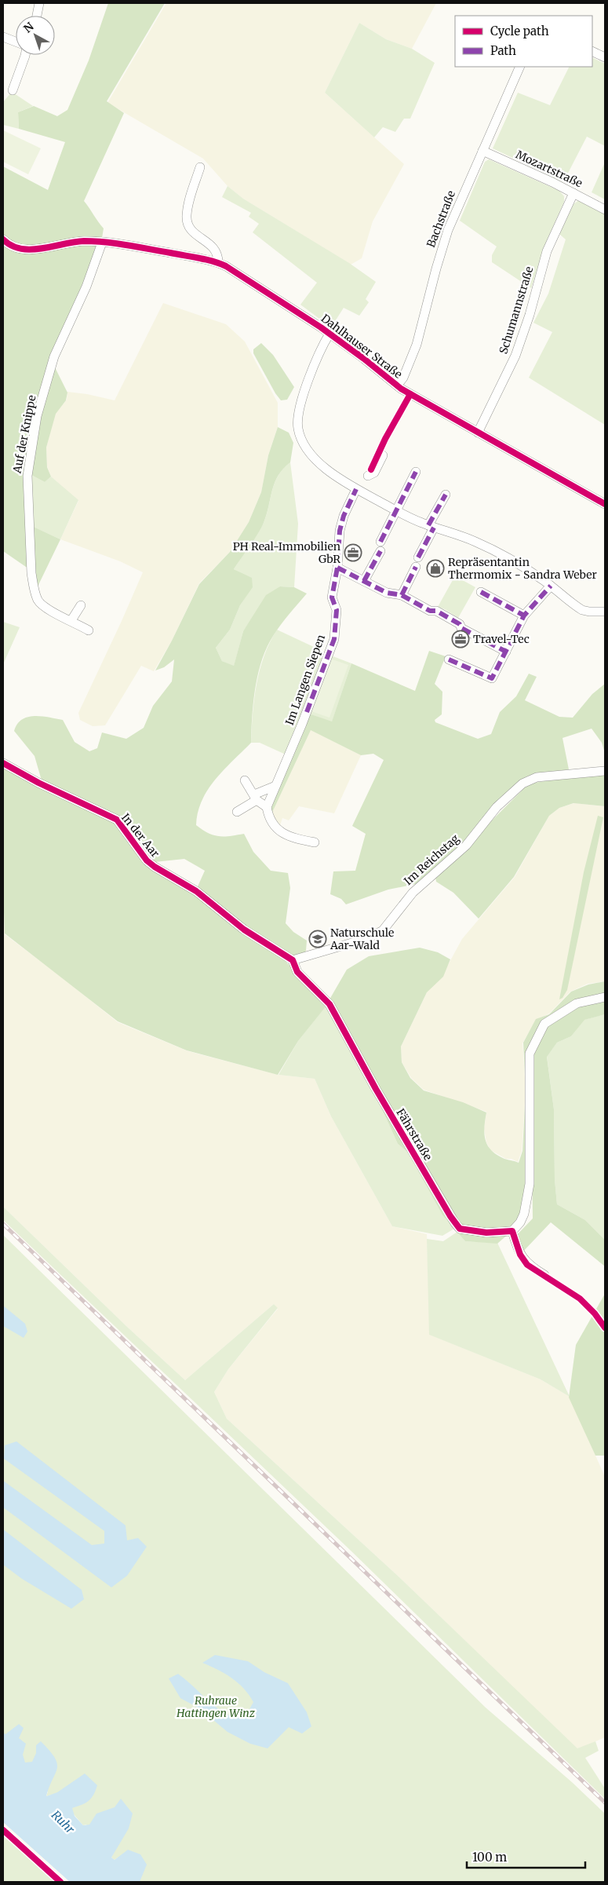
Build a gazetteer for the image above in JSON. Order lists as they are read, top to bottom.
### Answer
{
  "streets": {
    "street": [
      "Mozartstraße",
      "Bachstraße",
      "Schumannstraße",
      "Dahlhauser Straße",
      "Auf der Knippe",
      "Im Langen Siepen",
      "In der Aar",
      "Im Reichstag",
      "Fährstraße"
    ]
  },
  "crossings": [
    ["Mozartstraße", "Bachstraße"],
    ["Mozartstraße", "Schumannstraße"],
    ["Bachstraße", "Dahlhauser Straße"],
    ["Schumannstraße", "Dahlhauser Straße"],
    ["Dahlhauser Straße", "Auf der Knippe"],
    ["In der Aar", "Im Reichstag"],
    ["In der Aar", "Fährstraße"],
    ["Im Reichstag", "Fährstraße"]
  ],
  "water": ["Ruhr"],
  "parks": ["Ruhraue Hattingen Winz"],
  "places": {
    "office": ["PH Real-Immobilien GbR", "Travel-Tec"],
    "shop": ["Repräsentantin Thermomix - Sandra Weber"],
    "school or university": ["Naturschule Aar-Wald"]
  },
  "legend": ["Cycle path", "Path"],
  "scale_bar": "100 m",
  "north": "top left"
}
